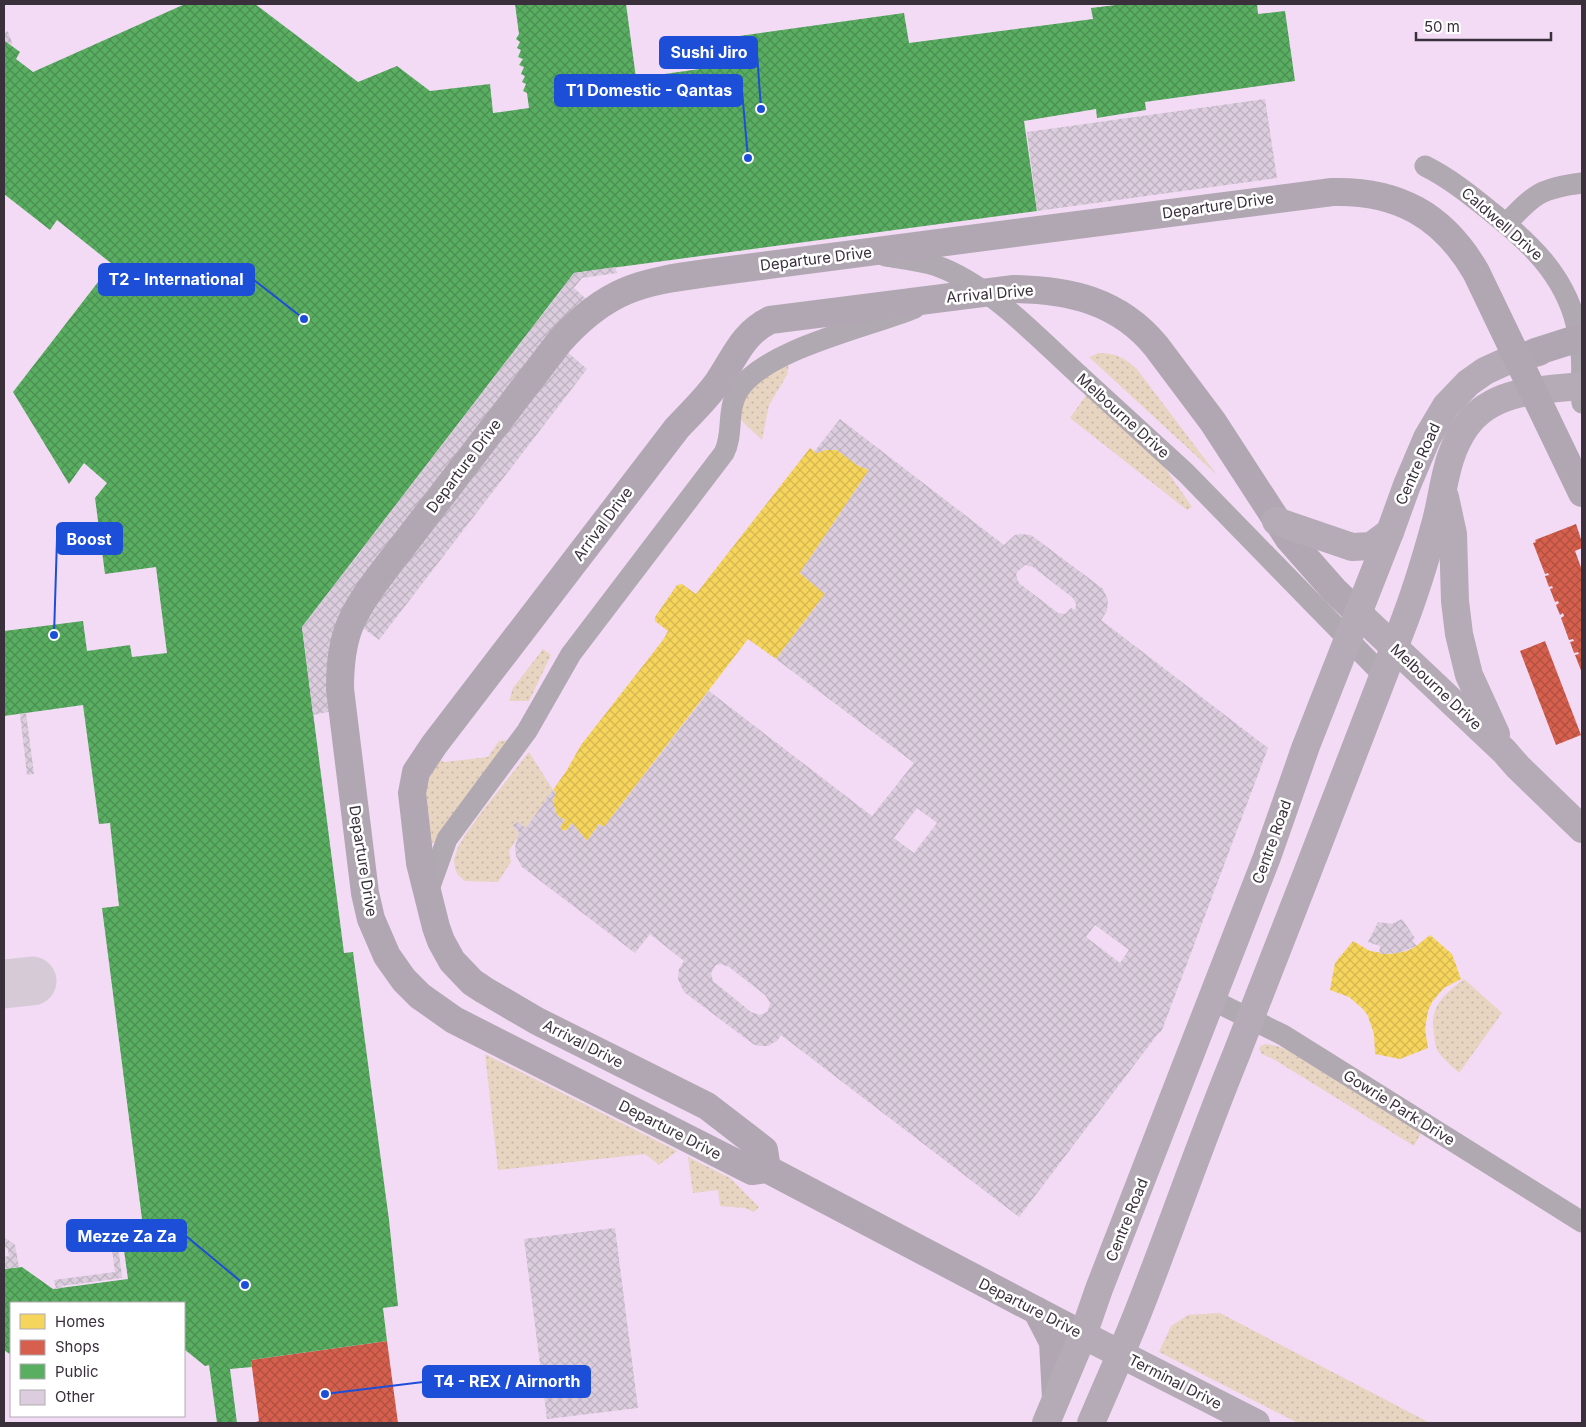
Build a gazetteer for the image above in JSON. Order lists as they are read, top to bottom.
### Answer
{
  "streets": {
    "main road": [
      "Departure Drive",
      "Melbourne Drive",
      "Centre Road",
      "Terminal Drive"
    ],
    "street": ["Caldwell Drive", "Arrival Drive", "Gowrie Park Drive"]
  },
  "crossings": [
    ["Departure Drive", "Arrival Drive"],
    ["Departure Drive", "Melbourne Drive"],
    ["Departure Drive", "Centre Road"],
    ["Departure Drive", "Terminal Drive"],
    ["Caldwell Drive", "Centre Road"],
    ["Arrival Drive", "Melbourne Drive"],
    ["Melbourne Drive", "Centre Road"],
    ["Centre Road", "Gowrie Park Drive"],
    ["Centre Road", "Terminal Drive"]
  ],
  "places": [
    "Sushi Jiro",
    "T1 Domestic - Qantas",
    "T2 - International",
    "Boost",
    "Mezze Za Za",
    "T4 - REX / Airnorth"
  ],
  "legend": [
    "Homes",
    "Shops",
    "Public",
    "Other"
  ],
  "scale_bar": "50 m"
}
